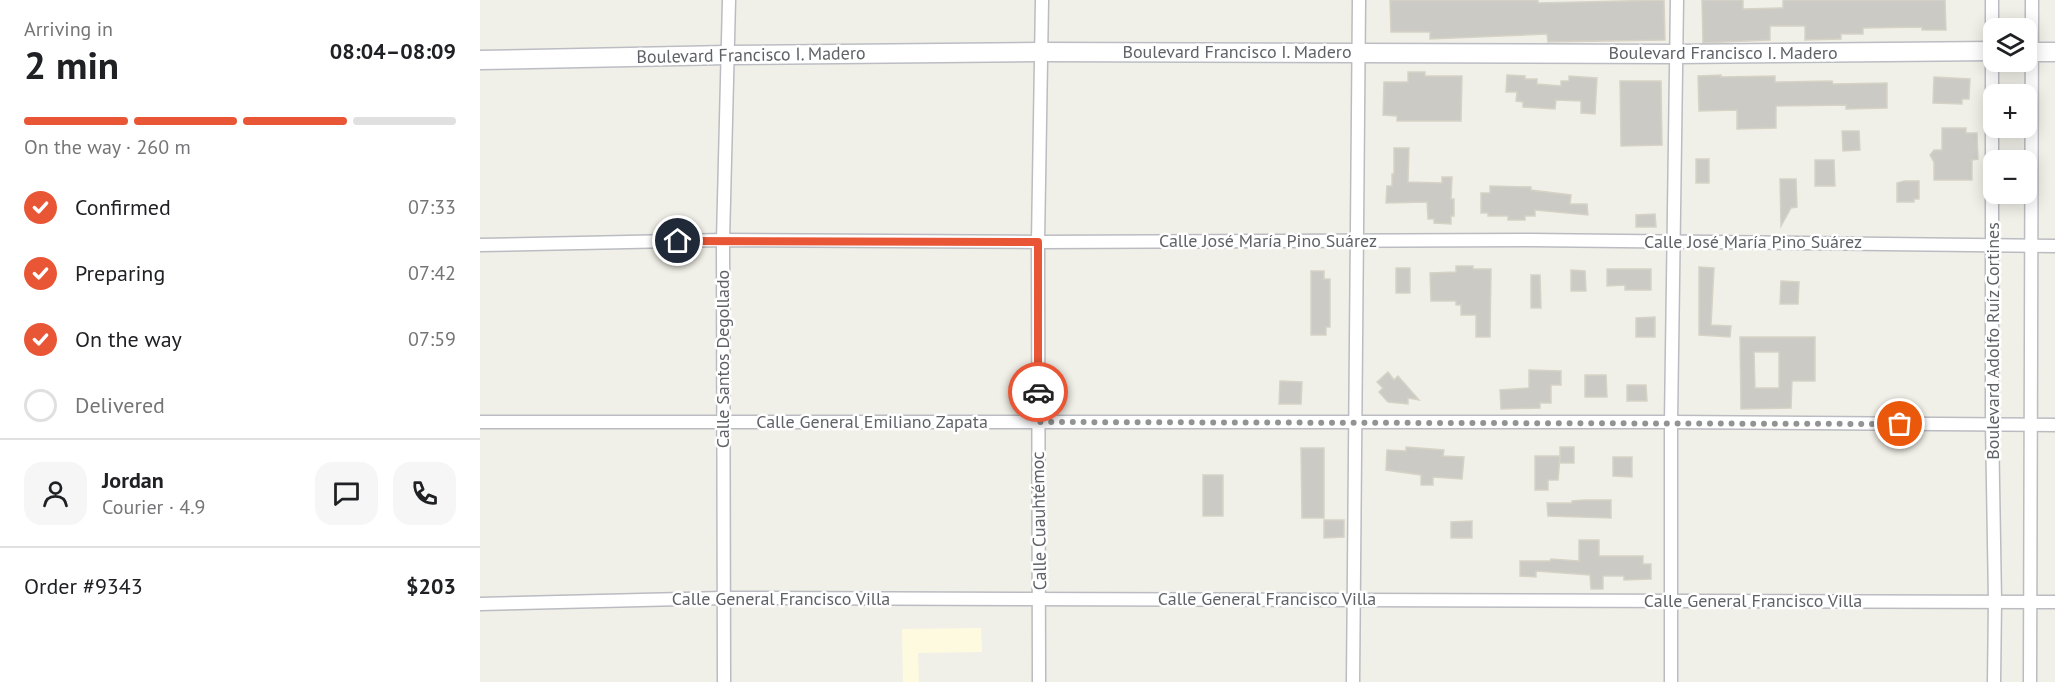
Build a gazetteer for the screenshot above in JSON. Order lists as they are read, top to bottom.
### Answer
{
  "streets": {
    "street": [
      "Boulevard Francisco I. Madero",
      "Calle José María Pino Suárez",
      "Boulevard Adolfo Ruíz Cortines",
      "Calle Santos Degollado",
      "Calle General Emiliano Zapata",
      "Calle Cuauhtémoc",
      "Calle General Francisco Villa"
    ]
  },
  "crossings": [
    ["Boulevard Francisco I. Madero", "Calle Santos Degollado"],
    ["Boulevard Francisco I. Madero", "Calle Cuauhtémoc"],
    ["Calle José María Pino Suárez", "Boulevard Adolfo Ruíz Cortines"],
    ["Calle José María Pino Suárez", "Calle Santos Degollado"],
    ["Calle José María Pino Suárez", "Calle Cuauhtémoc"],
    ["Boulevard Adolfo Ruíz Cortines", "Calle General Emiliano Zapata"],
    ["Boulevard Adolfo Ruíz Cortines", "Calle General Francisco Villa"],
    ["Calle Santos Degollado", "Calle General Emiliano Zapata"],
    ["Calle Santos Degollado", "Calle General Francisco Villa"],
    ["Calle General Emiliano Zapata", "Calle Cuauhtémoc"],
    ["Calle Cuauhtémoc", "Calle General Francisco Villa"]
  ],
  "page": {
    "heading": ["2 min", "Arriving in", "08:04–08:09"],
    "panel": [
      "Jordan",
      "Courier · 4.9",
      "Order #9343",
      "$203"
    ],
    "map_buttons": ["+", "−"],
    "bar": "On the way · 260 m",
    "list": [
      ["Confirmed", "07:33"],
      ["Preparing", "07:42"],
      ["On the way", "07:59"],
      "Delivered"
    ]
  }
}
